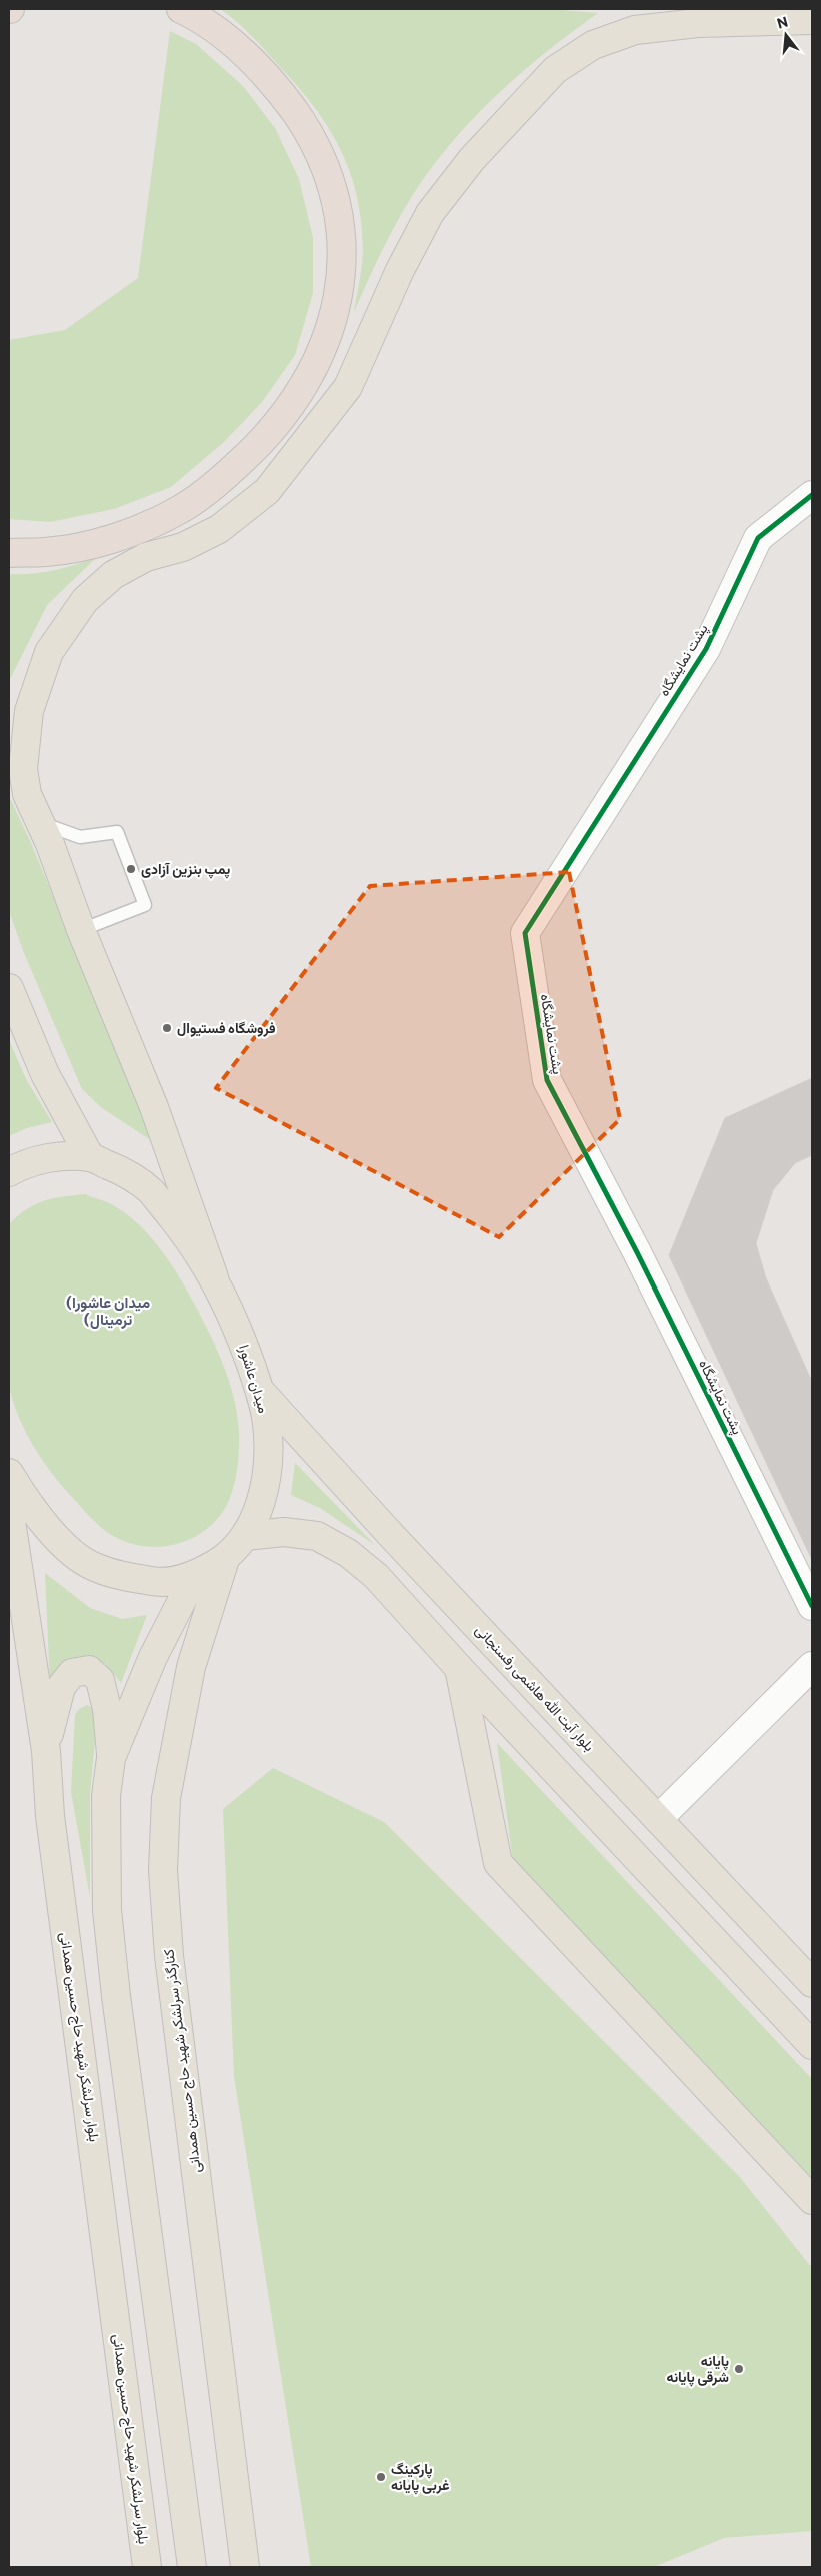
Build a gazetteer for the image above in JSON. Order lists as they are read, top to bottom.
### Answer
{
  "streets": {
    "main road": [
      "میدان عاشورا",
      "بلوار آیت الله هاشمی رفسنجانی",
      "بلوار سرلشکر شهید حاج حسین همدانی",
      "کنارگذر سرلشکر شهید حاج حسین همدانی"
    ],
    "street": ["پشت نمایشگاه"]
  },
  "crossings": [
    ["میدان عاشورا", "بلوار آیت الله هاشمی رفسنجانی"],
    ["میدان عاشورا", "کنارگذر سرلشکر شهید حاج حسین همدانی"]
  ],
  "districts": ["(میدان عاشورا (ترمینال"],
  "places": [
    "پمپ بنزین آزادی",
    "فروشگاه فستیوال",
    "پایانه شرقی پایانه",
    "پارکینگ غربی پایانه"
  ],
  "north": "top"
}
